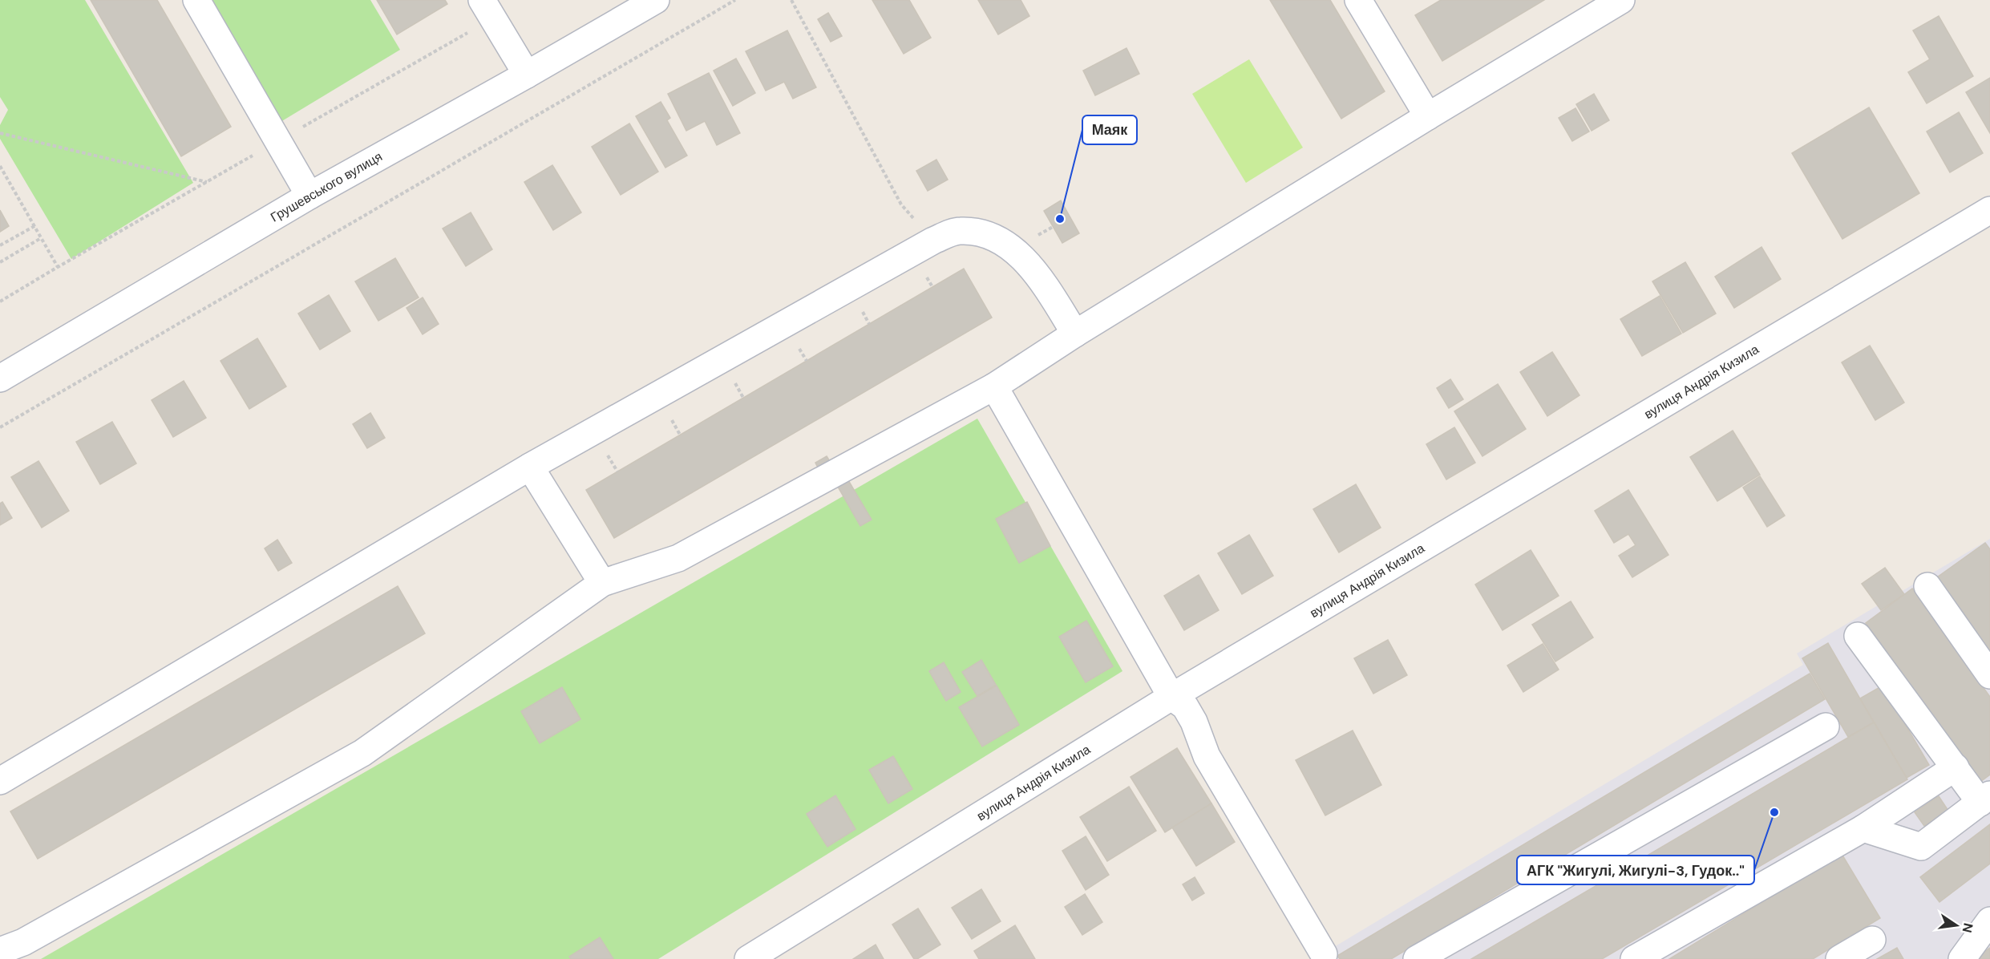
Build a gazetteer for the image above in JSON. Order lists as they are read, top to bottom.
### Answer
{
  "streets": {
    "street": ["Грушевського вулиця", "вулиця Андрія Кизила"]
  },
  "places": ["Маяк", "АГК \"Жигулі, Жигулі-3, Гудок..\""],
  "north": "right"
}
